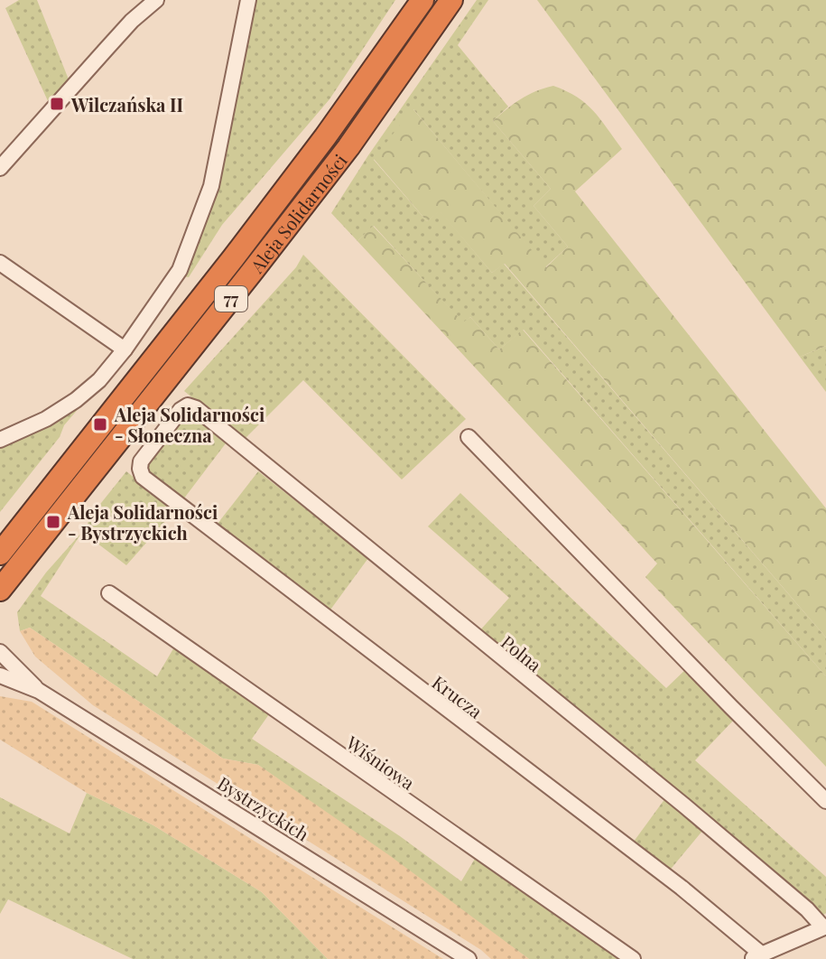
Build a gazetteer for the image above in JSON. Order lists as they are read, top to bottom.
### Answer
{
  "streets": {
    "highway": ["Aleja Solidarności", "77"],
    "street": [
      "Polna",
      "Krucza",
      "Wiśniowa",
      "Bystrzyckich"
    ]
  },
  "crossings": [
    ["Polna", "Krucza"]
  ],
  "places": {
    "transit": ["Wilczańska II", "Aleja Solidarności - Słoneczna", "Aleja Solidarności - Bystrzyckich"]
  }
}
